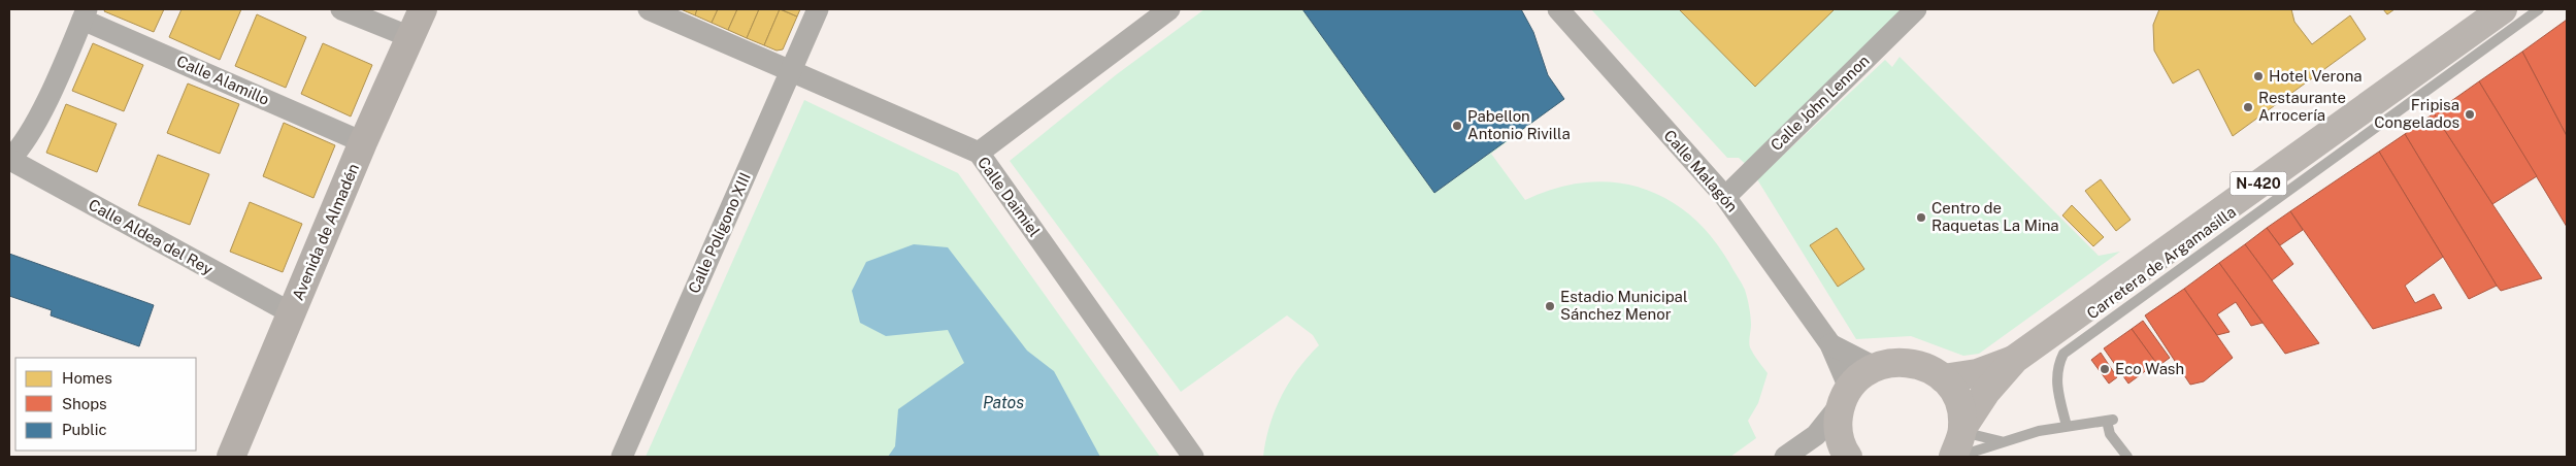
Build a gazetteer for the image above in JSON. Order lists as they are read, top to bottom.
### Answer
{
  "streets": {
    "highway": ["N-420"],
    "main road": ["Avenida de Almadén"],
    "street": [
      "Calle Alamillo",
      "Calle John Lennon",
      "Calle Malagón",
      "Calle Daimiel",
      "Calle Polígono XIII",
      "Calle Aldea del Rey"
    ],
    "lane": ["Carretera de Argamasilla"]
  },
  "crossings": [
    ["Calle Alamillo", "Avenida de Almadén"],
    ["Calle John Lennon", "Calle Malagón"],
    ["Calle Daimiel", "Calle Polígono XIII"],
    ["Avenida de Almadén", "Calle Aldea del Rey"]
  ],
  "water": ["Patos"],
  "places": [
    "Hotel Verona",
    "Restaurante Arrocería",
    "Fripisa Congelados",
    "Pabellon Antonio Rivilla",
    "Centro de Raquetas La Mina",
    "Estadio Municipal Sánchez Menor",
    "Eco Wash"
  ],
  "legend": ["Homes", "Shops", "Public"]
}
